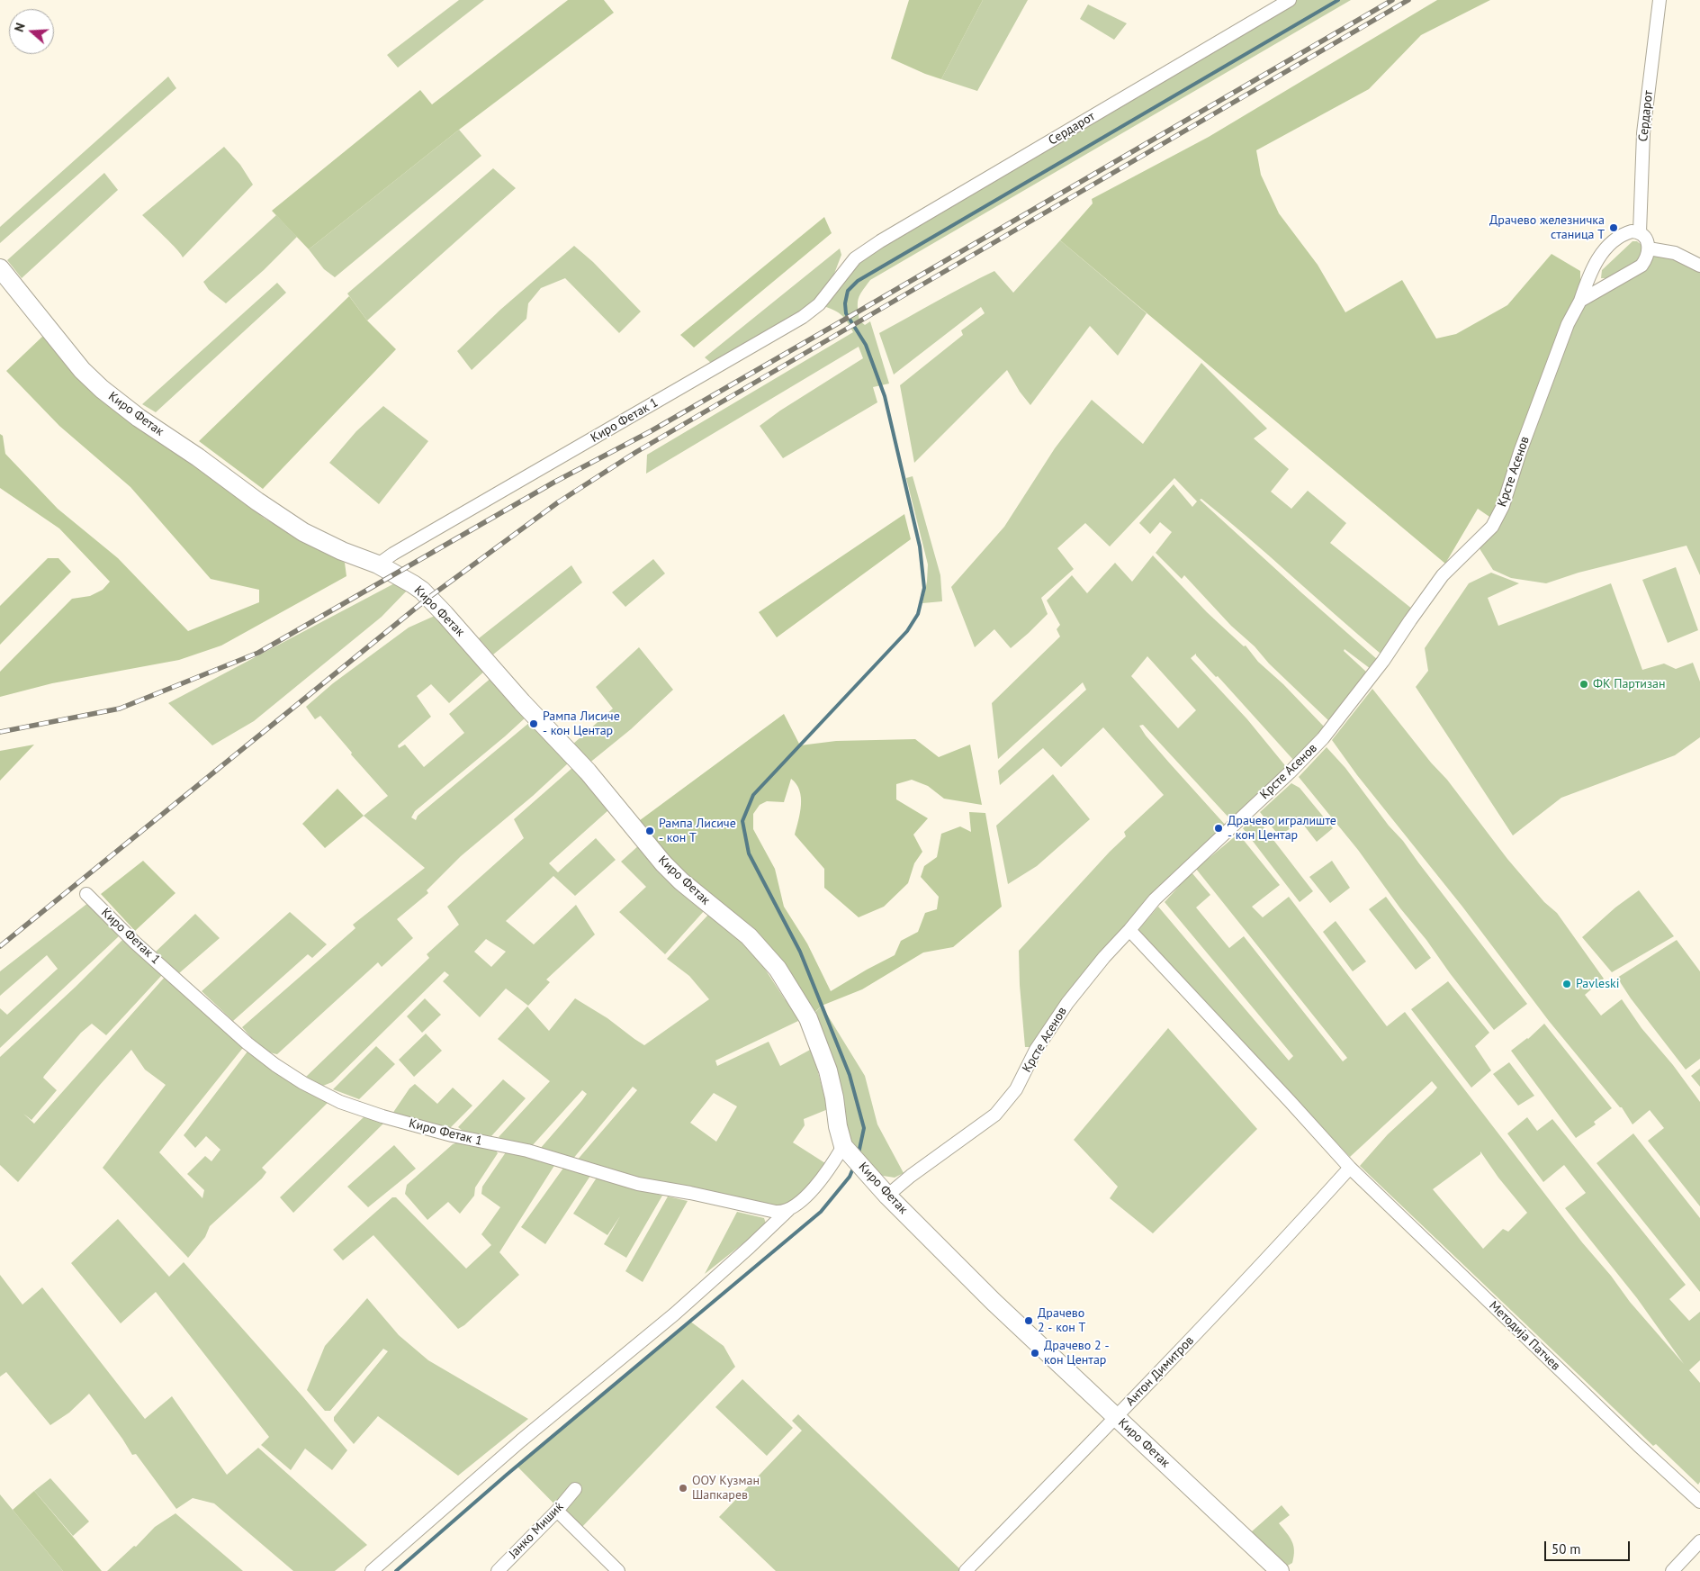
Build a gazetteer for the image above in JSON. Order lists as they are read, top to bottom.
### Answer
{
  "streets": {
    "main road": ["Киро Фетак"],
    "street": [
      "Сердарот",
      "Киро Фетак 1",
      "Крсте Асенов",
      "Методија Патчев",
      "Антон Димитров",
      "Јанко Мишиќ"
    ]
  },
  "crossings": [
    ["Сердарот", "Киро Фетак 1"],
    ["Сердарот", "Крсте Асенов"],
    ["Киро Фетак", "Киро Фетак 1"],
    ["Киро Фетак", "Крсте Асенов"],
    ["Киро Фетак", "Антон Димитров"],
    ["Крсте Асенов", "Методија Патчев"],
    ["Методија Патчев", "Антон Димитров"]
  ],
  "places": [
    "Драчево железничка станица Т",
    "ФК Партизан",
    "Рампа Лисиче - кон Центар",
    "Драчево игралиште - кон Центар",
    "Рампа Лисиче - кон Т",
    "Pavleski",
    "Драчево 2 - кон T",
    "Драчево 2 - кон Центар",
    "ООУ Кузман Шапкарев"
  ],
  "scale_bar": "50 m",
  "north": "left"
}
